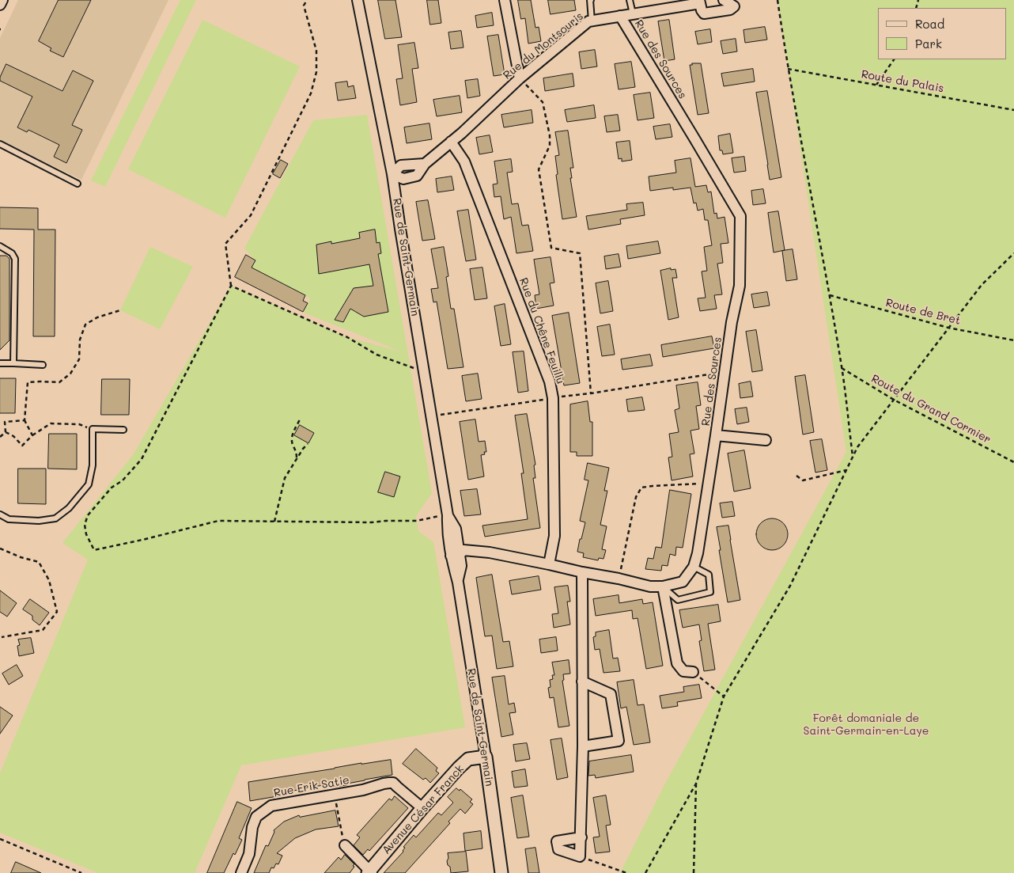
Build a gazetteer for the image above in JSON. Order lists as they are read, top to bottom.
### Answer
{
  "streets": {
    "street": [
      "Rue du Montsouris",
      "Rue des Sources",
      "Rue de Saint-Germain",
      "Rue du Chêne Feuillu",
      "Rue Erik Satie",
      "Avenue César Franck"
    ],
    "path": ["Route du Palais", "Route de Bret", "Route du Grand Cormier"]
  },
  "crossings": [
    ["Rue du Montsouris", "Rue des Sources"],
    ["Rue du Montsouris", "Rue de Saint-Germain"],
    ["Rue du Montsouris", "Rue du Chêne Feuillu"],
    ["Rue des Sources", "Rue de Saint-Germain"],
    ["Rue des Sources", "Rue du Chêne Feuillu"],
    ["Rue de Saint-Germain", "Avenue César Franck"],
    ["Rue Erik Satie", "Avenue César Franck"]
  ],
  "parks": ["Forêt domaniale de Saint-Germain-en-Laye"],
  "legend": ["Road", "Park"]
}
